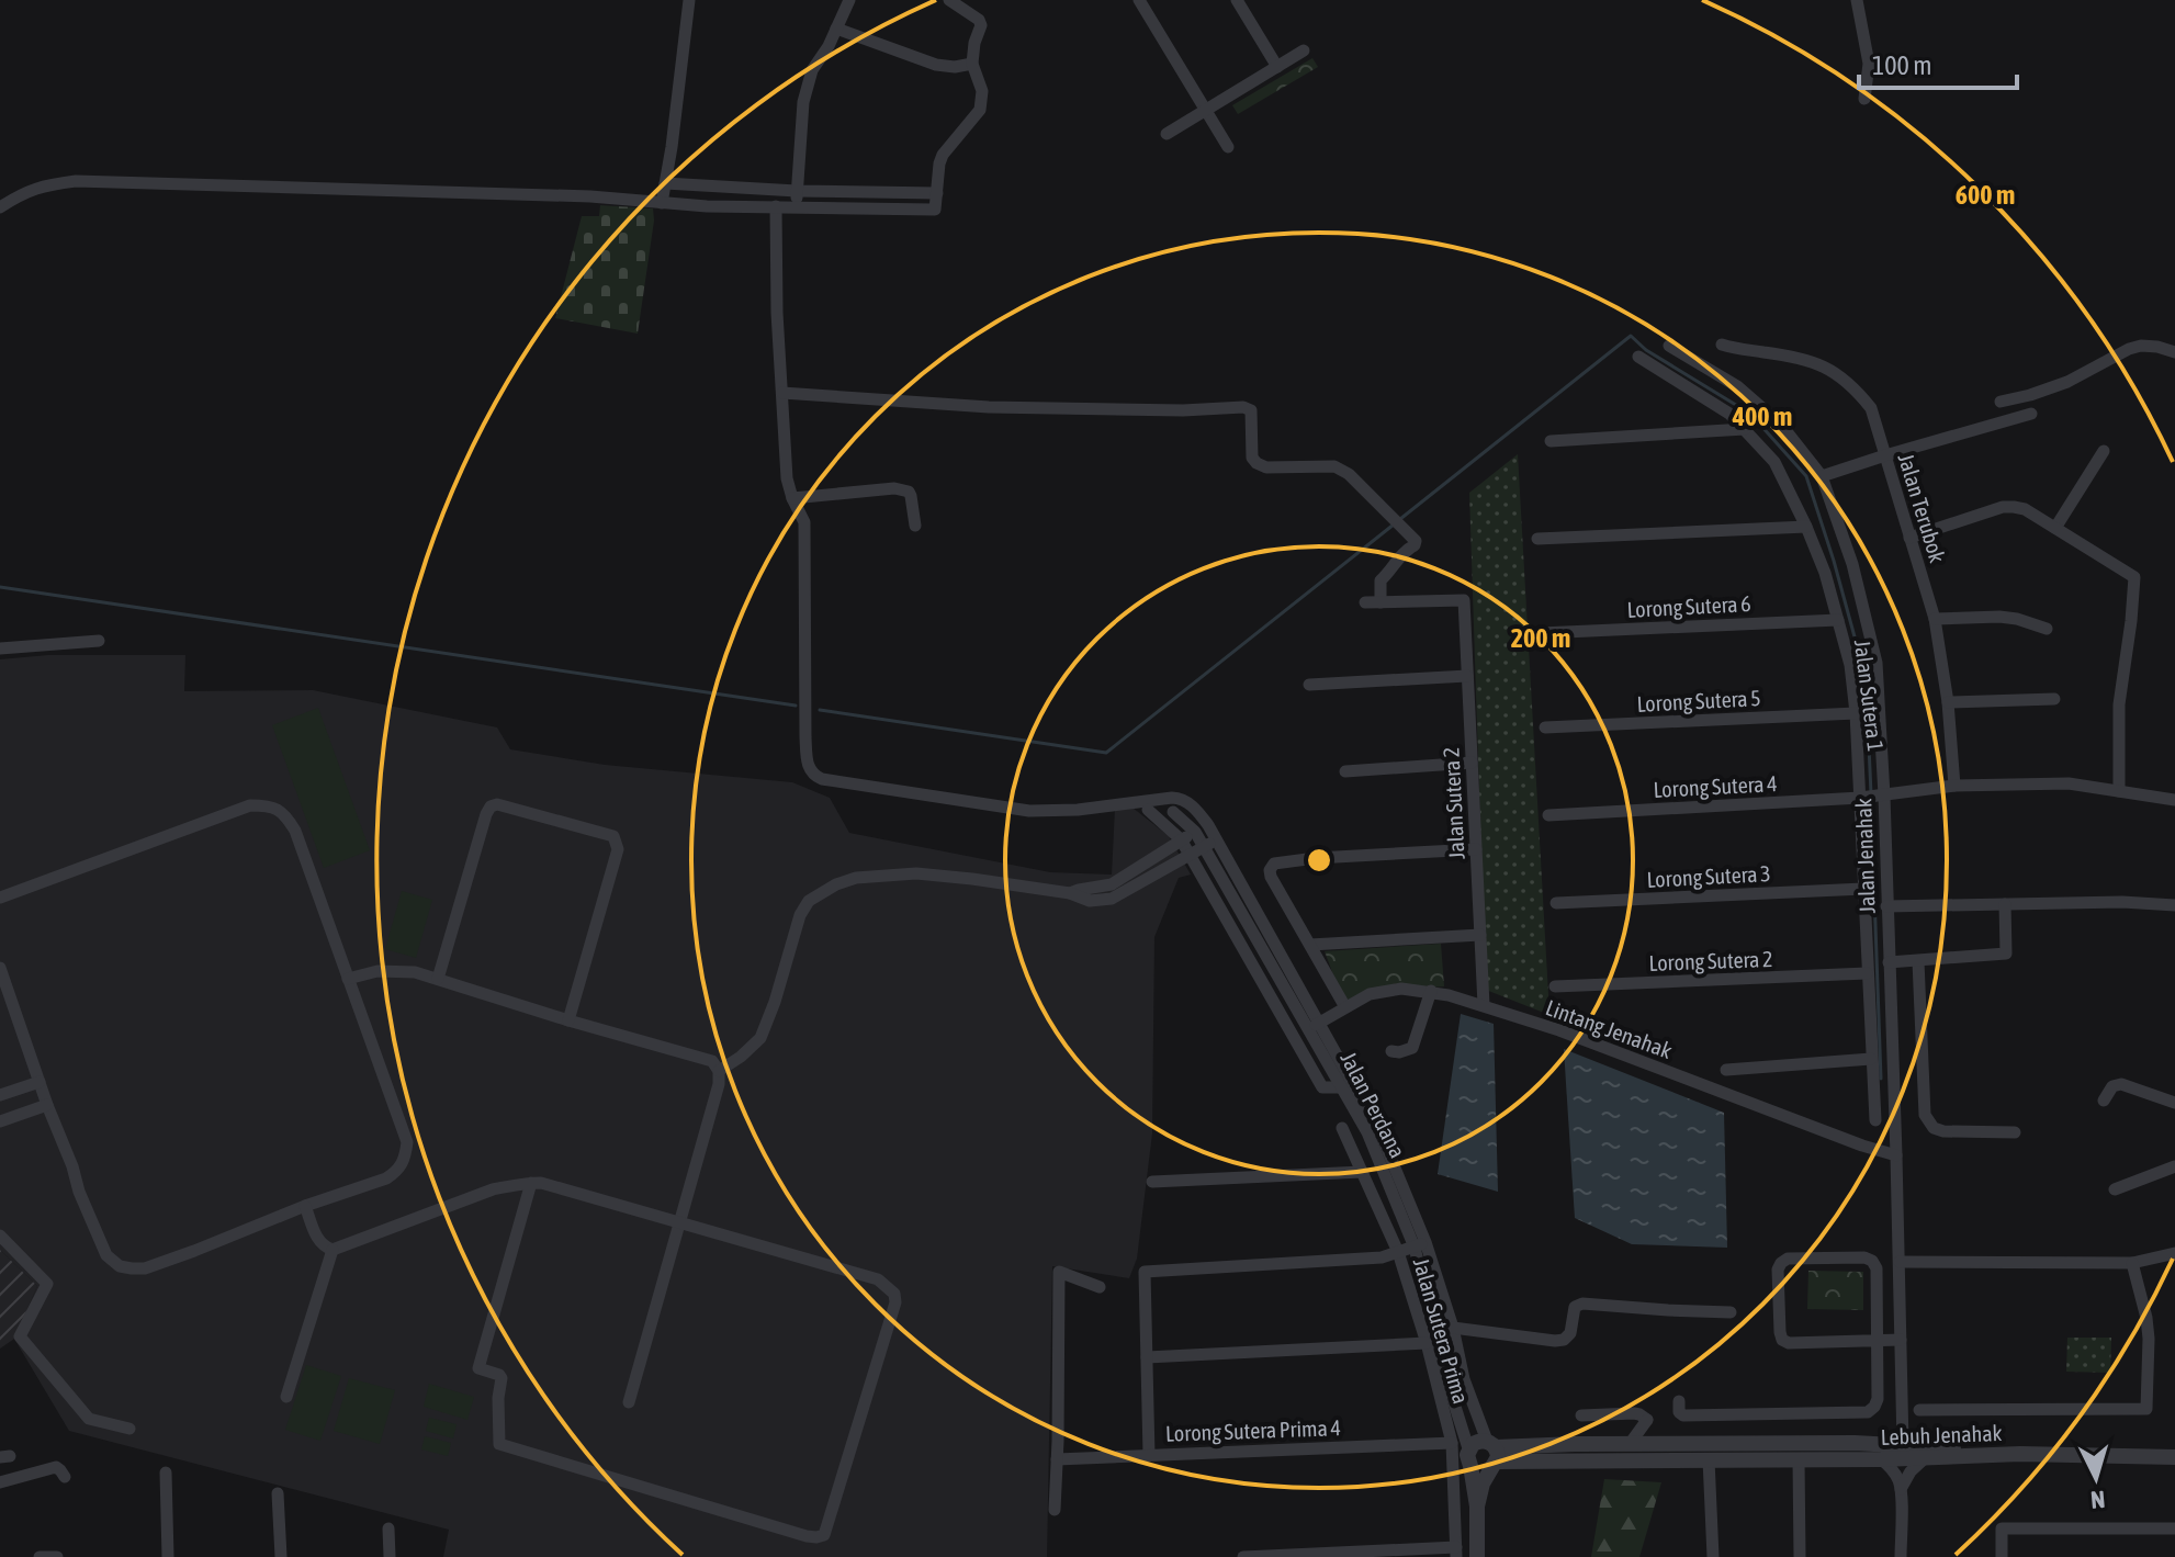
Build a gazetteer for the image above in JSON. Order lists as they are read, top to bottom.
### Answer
{
  "streets": {
    "street": [
      "Jalan Terubok",
      "Lorong Sutera 6",
      "Jalan Sutera 1",
      "Lorong Sutera 5",
      "Lorong Sutera 4",
      "Jalan Sutera 2",
      "Jalan Jenahak",
      "Lorong Sutera 3",
      "Lorong Sutera 2",
      "Lintang Jenahak",
      "Jalan Perdana",
      "Jalan Sutera Prima",
      "Lorong Sutera Prima 4",
      "Lebuh Jenahak"
    ]
  },
  "crossings": [
    ["Jalan Terubok", "Lorong Sutera 4"],
    ["Lorong Sutera 6", "Jalan Sutera 1"],
    ["Jalan Sutera 1", "Lorong Sutera 5"],
    ["Jalan Sutera 1", "Lorong Sutera 4"],
    ["Jalan Sutera 1", "Lorong Sutera 3"],
    ["Jalan Sutera 1", "Lorong Sutera 2"],
    ["Lorong Sutera 4", "Jalan Jenahak"],
    ["Jalan Sutera 2", "Lintang Jenahak"],
    ["Jalan Jenahak", "Lintang Jenahak"],
    ["Jalan Jenahak", "Lebuh Jenahak"],
    ["Lintang Jenahak", "Jalan Perdana"],
    ["Jalan Perdana", "Lebuh Jenahak"],
    ["Jalan Sutera Prima", "Lorong Sutera Prima 4"]
  ],
  "scale_bar": "100 m",
  "north": "bottom",
  "rings": ["600 m", "400 m", "200 m"]
}
